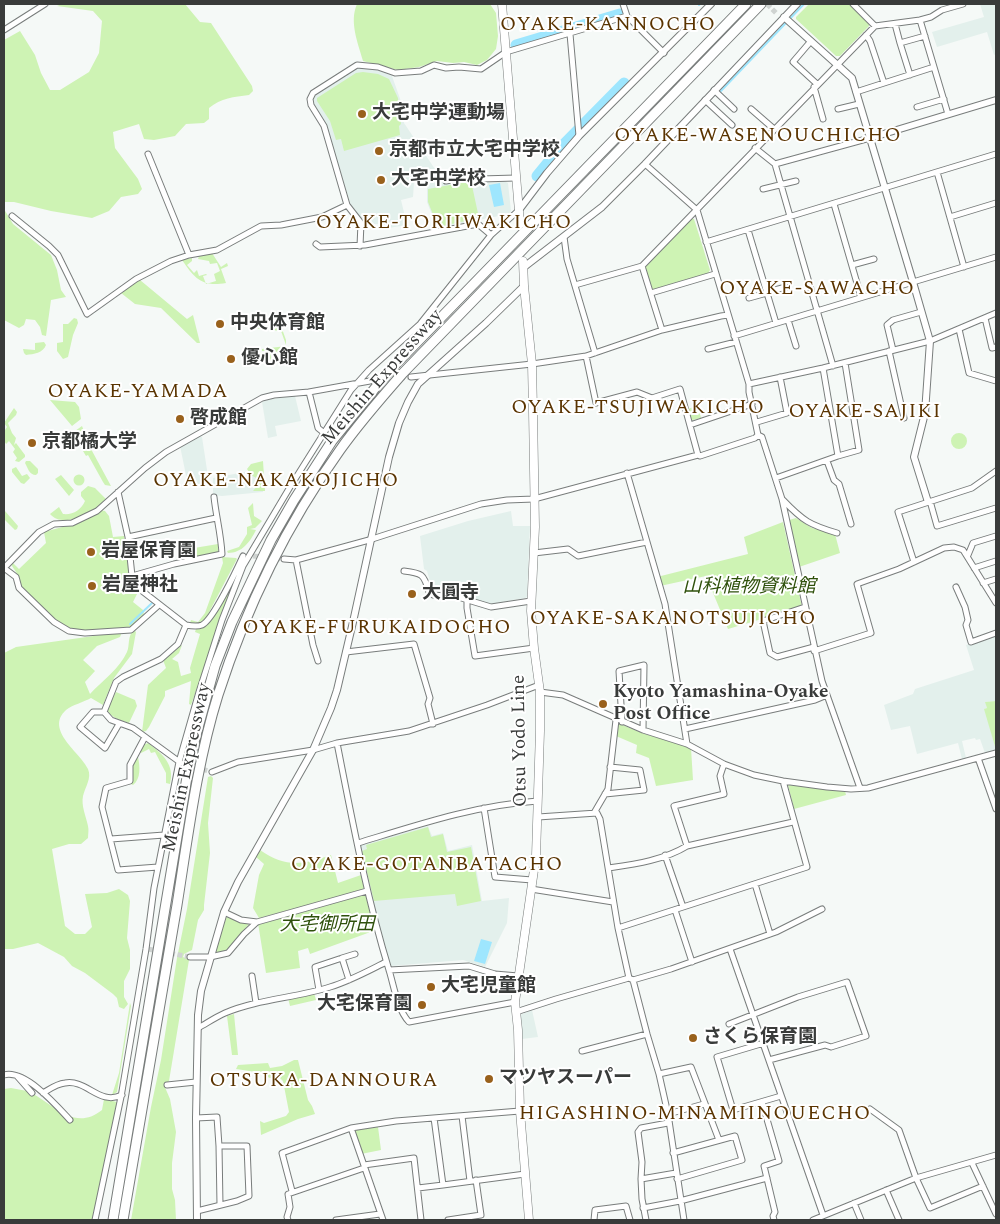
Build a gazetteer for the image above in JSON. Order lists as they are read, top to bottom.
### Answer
{
  "streets": {
    "highway": ["Meishin Expressway"],
    "main road": ["Otsu Yodo Line"]
  },
  "districts": [
    "OYAKE-KANNOCHO",
    "OYAKE-WASENOUCHICHO",
    "OYAKE-TORIIWAKICHO",
    "OYAKE-SAWACHO",
    "OYAKE-YAMADA",
    "OYAKE-TSUJIWAKICHO",
    "OYAKE-SAJIKI",
    "OYAKE-NAKAKOJICHO",
    "OYAKE-SAKANOTSUJICHO",
    "OYAKE-FURUKAIDOCHO",
    "OYAKE-GOTANBATACHO",
    "OTSUKA-DANNOURA",
    "HIGASHINO-MINAMIINOUECHO"
  ],
  "parks": ["山科植物資料館", "大宅御所田"],
  "places": [
    "大宅中学運動場",
    "京都市立大宅中学校",
    "大宅中学校",
    "中央体育館",
    "優心館",
    "啓成館",
    "京都橘大学",
    "岩屋保育園",
    "岩屋神社",
    "大圓寺",
    "Kyoto Yamashina-Oyake Post Office",
    "大宅児童館",
    "大宅保育園",
    "さくら保育園",
    "マツヤスーパー"
  ]
}
